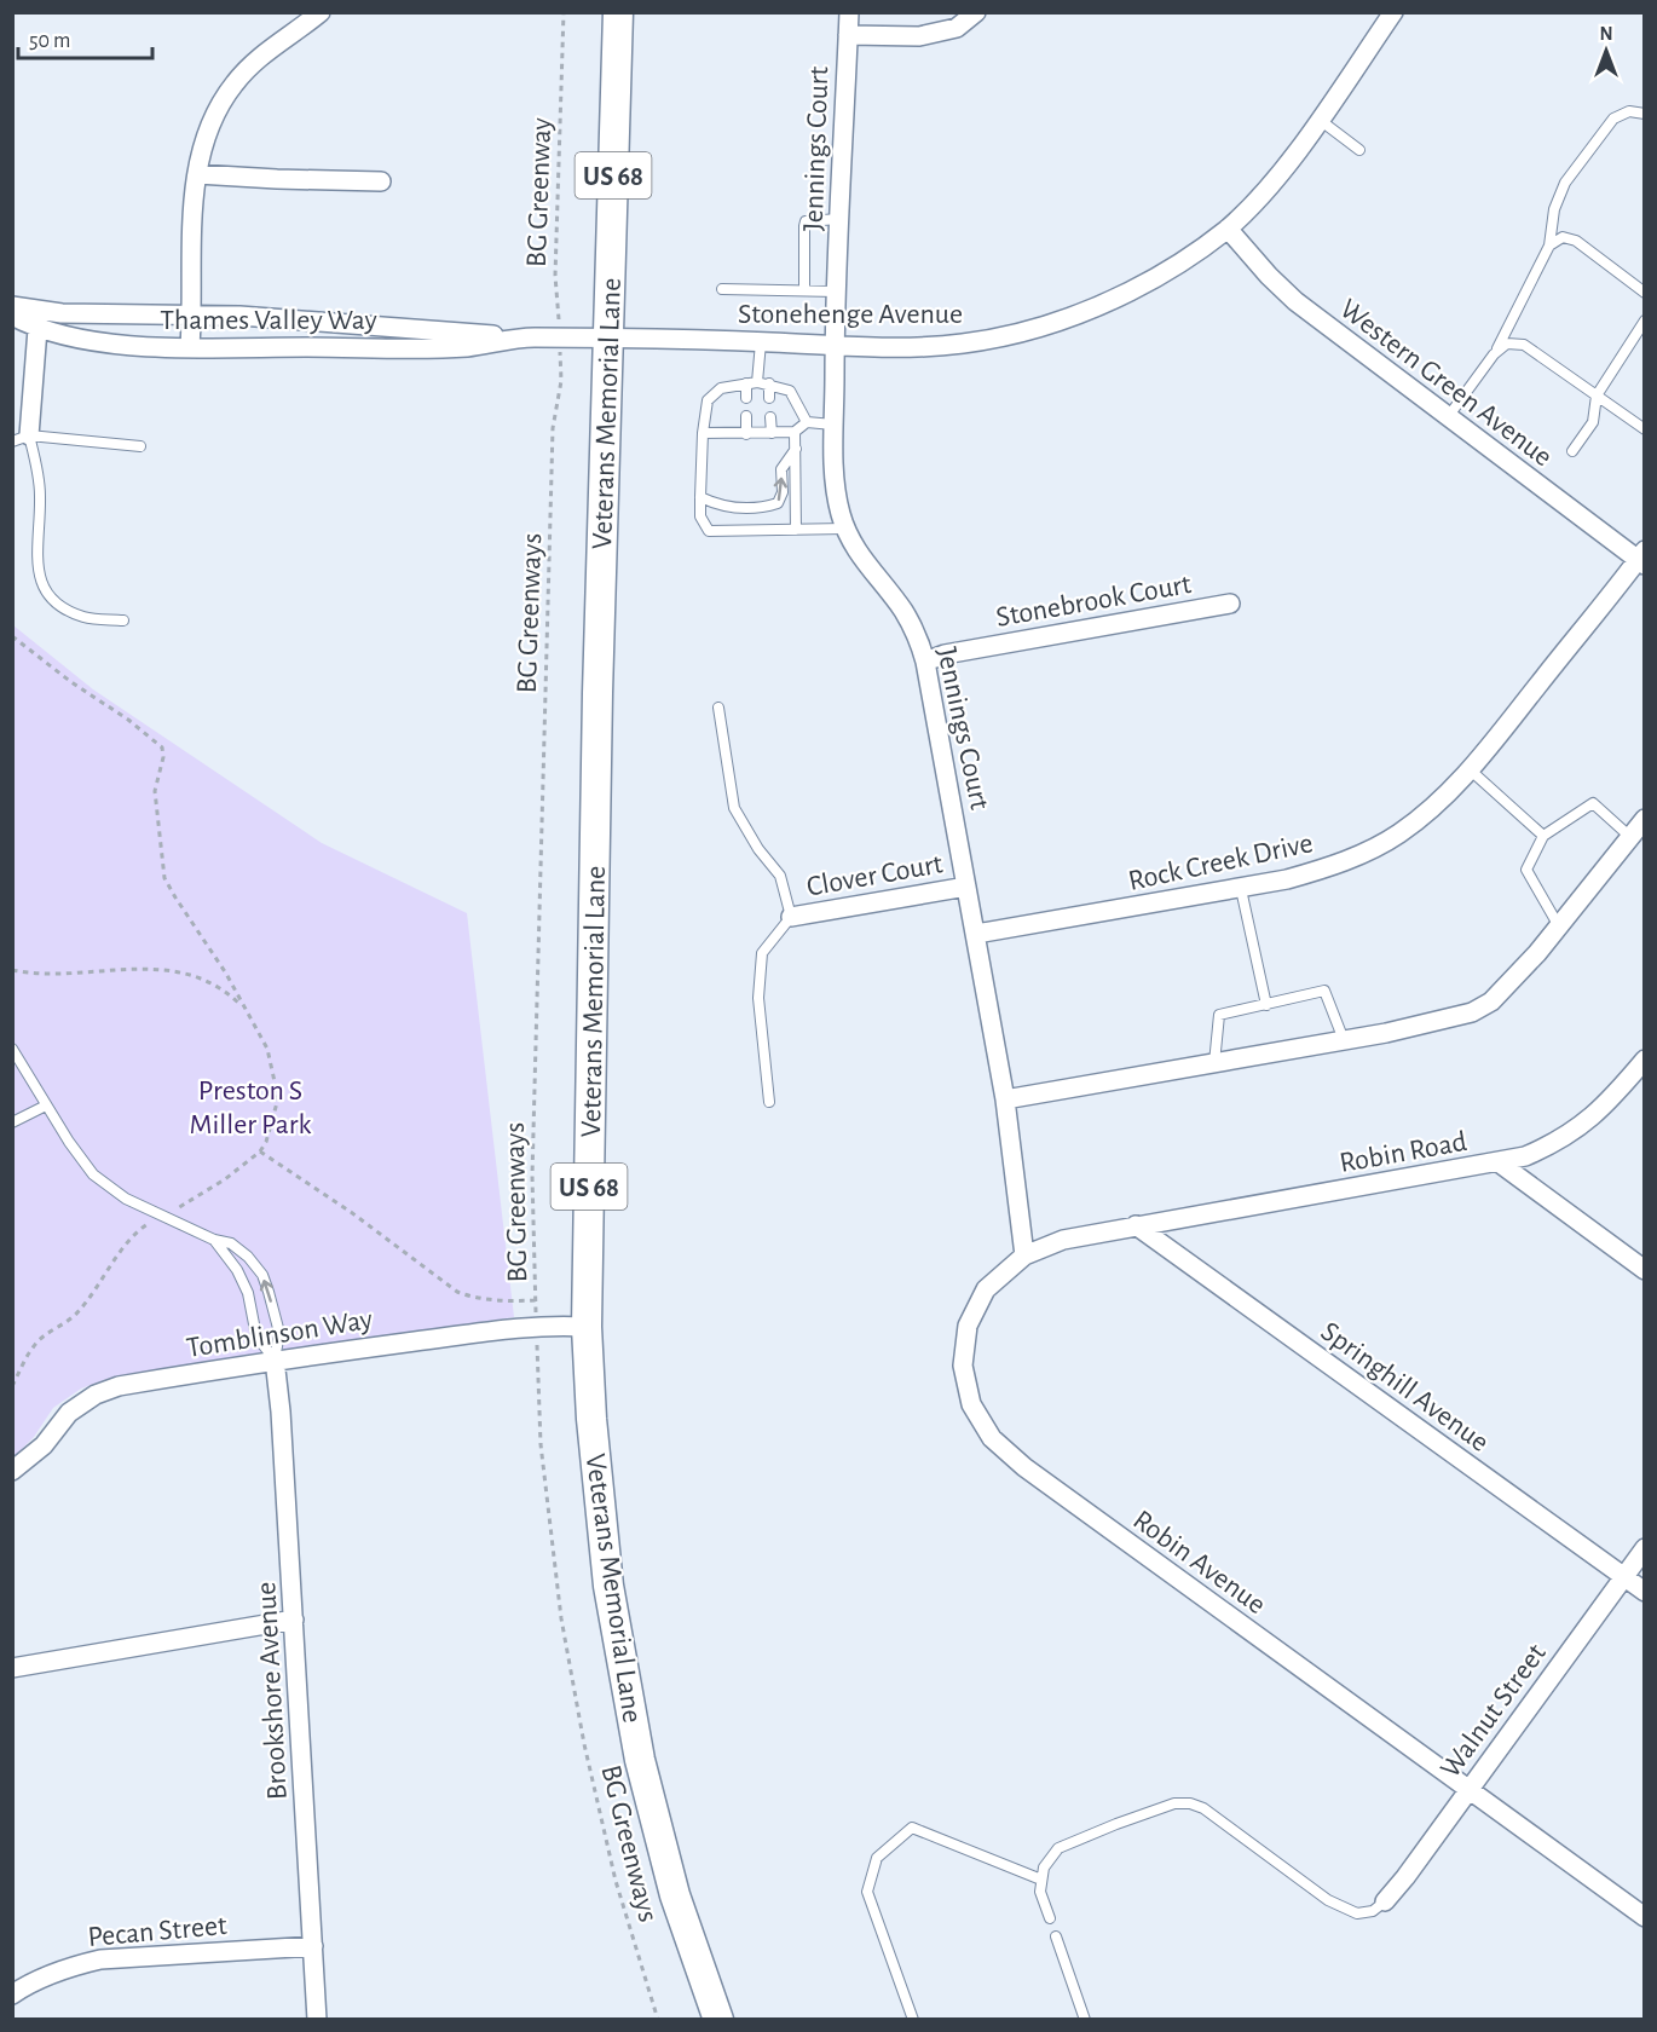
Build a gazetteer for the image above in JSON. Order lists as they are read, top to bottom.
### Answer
{
  "streets": {
    "main road": ["US 68", "Veterans Memorial Lane"],
    "street": [
      "Jennings Court",
      "Stonehenge Avenue",
      "Thames Valley Way",
      "Western Green Avenue",
      "Stonebrook Court",
      "Rock Creek Drive",
      "Clover Court",
      "Robin Road",
      "Tomblinson Way",
      "Springhill Avenue",
      "Robin Avenue",
      "Brookshore Avenue",
      "Walnut Street",
      "Pecan Street"
    ],
    "path": ["BG Greenway", "BG Greenways"]
  },
  "crossings": [
    ["Jennings Court", "Stonehenge Avenue"],
    ["Jennings Court", "Stonebrook Court"],
    ["Jennings Court", "Rock Creek Drive"],
    ["Jennings Court", "Clover Court"],
    ["Jennings Court", "Robin Avenue"],
    ["BG Greenway", "Thames Valley Way"],
    ["BG Greenway", "BG Greenways"],
    ["Stonehenge Avenue", "Thames Valley Way"],
    ["Stonehenge Avenue", "Western Green Avenue"],
    ["Stonehenge Avenue", "Veterans Memorial Lane"],
    ["Thames Valley Way", "Veterans Memorial Lane"],
    ["Western Green Avenue", "Rock Creek Drive"],
    ["Veterans Memorial Lane", "Tomblinson Way"],
    ["BG Greenways", "Tomblinson Way"],
    ["Robin Road", "Springhill Avenue"],
    ["Robin Road", "Robin Avenue"],
    ["Tomblinson Way", "Brookshore Avenue"],
    ["Springhill Avenue", "Robin Avenue"],
    ["Springhill Avenue", "Walnut Street"],
    ["Robin Avenue", "Walnut Street"],
    ["Brookshore Avenue", "Pecan Street"]
  ],
  "parks": ["Preston S Miller Park"],
  "scale_bar": "50 m",
  "north": "top"
}
